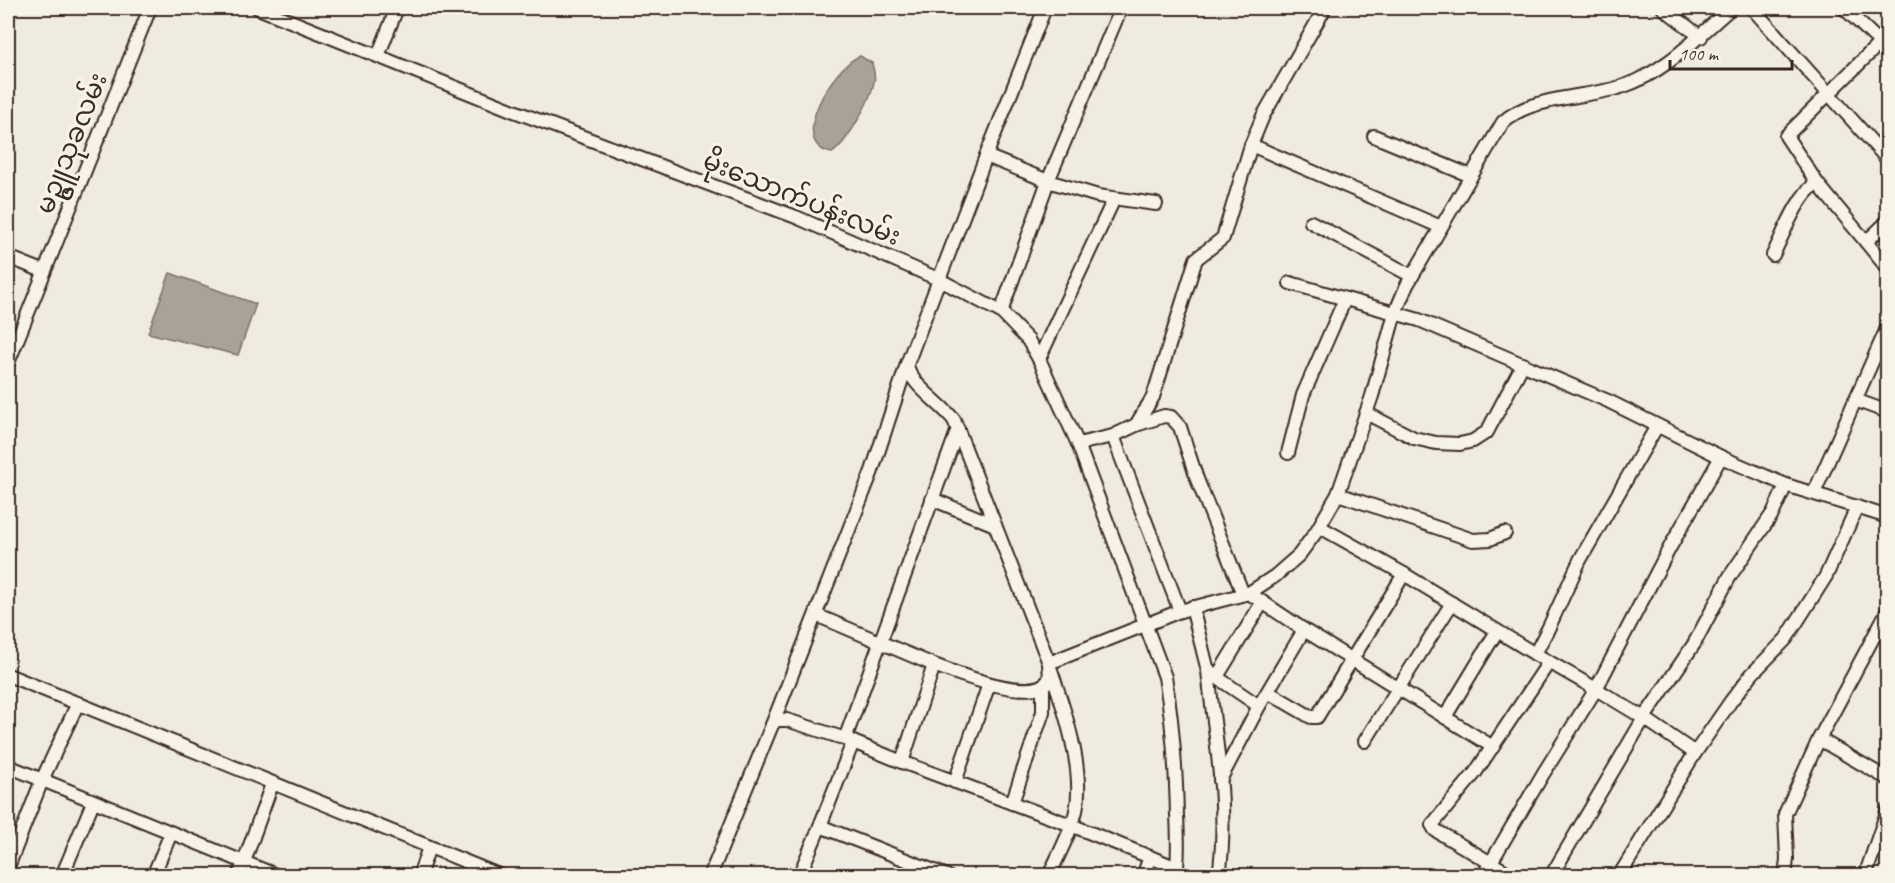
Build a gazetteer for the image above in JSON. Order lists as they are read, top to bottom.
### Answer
{
  "streets": {
    "street": ["မဥ္ဇူသုခလမ်း", "မိုးသောက်ပန်းလမ်း"]
  },
  "scale_bar": "100 m"
}
